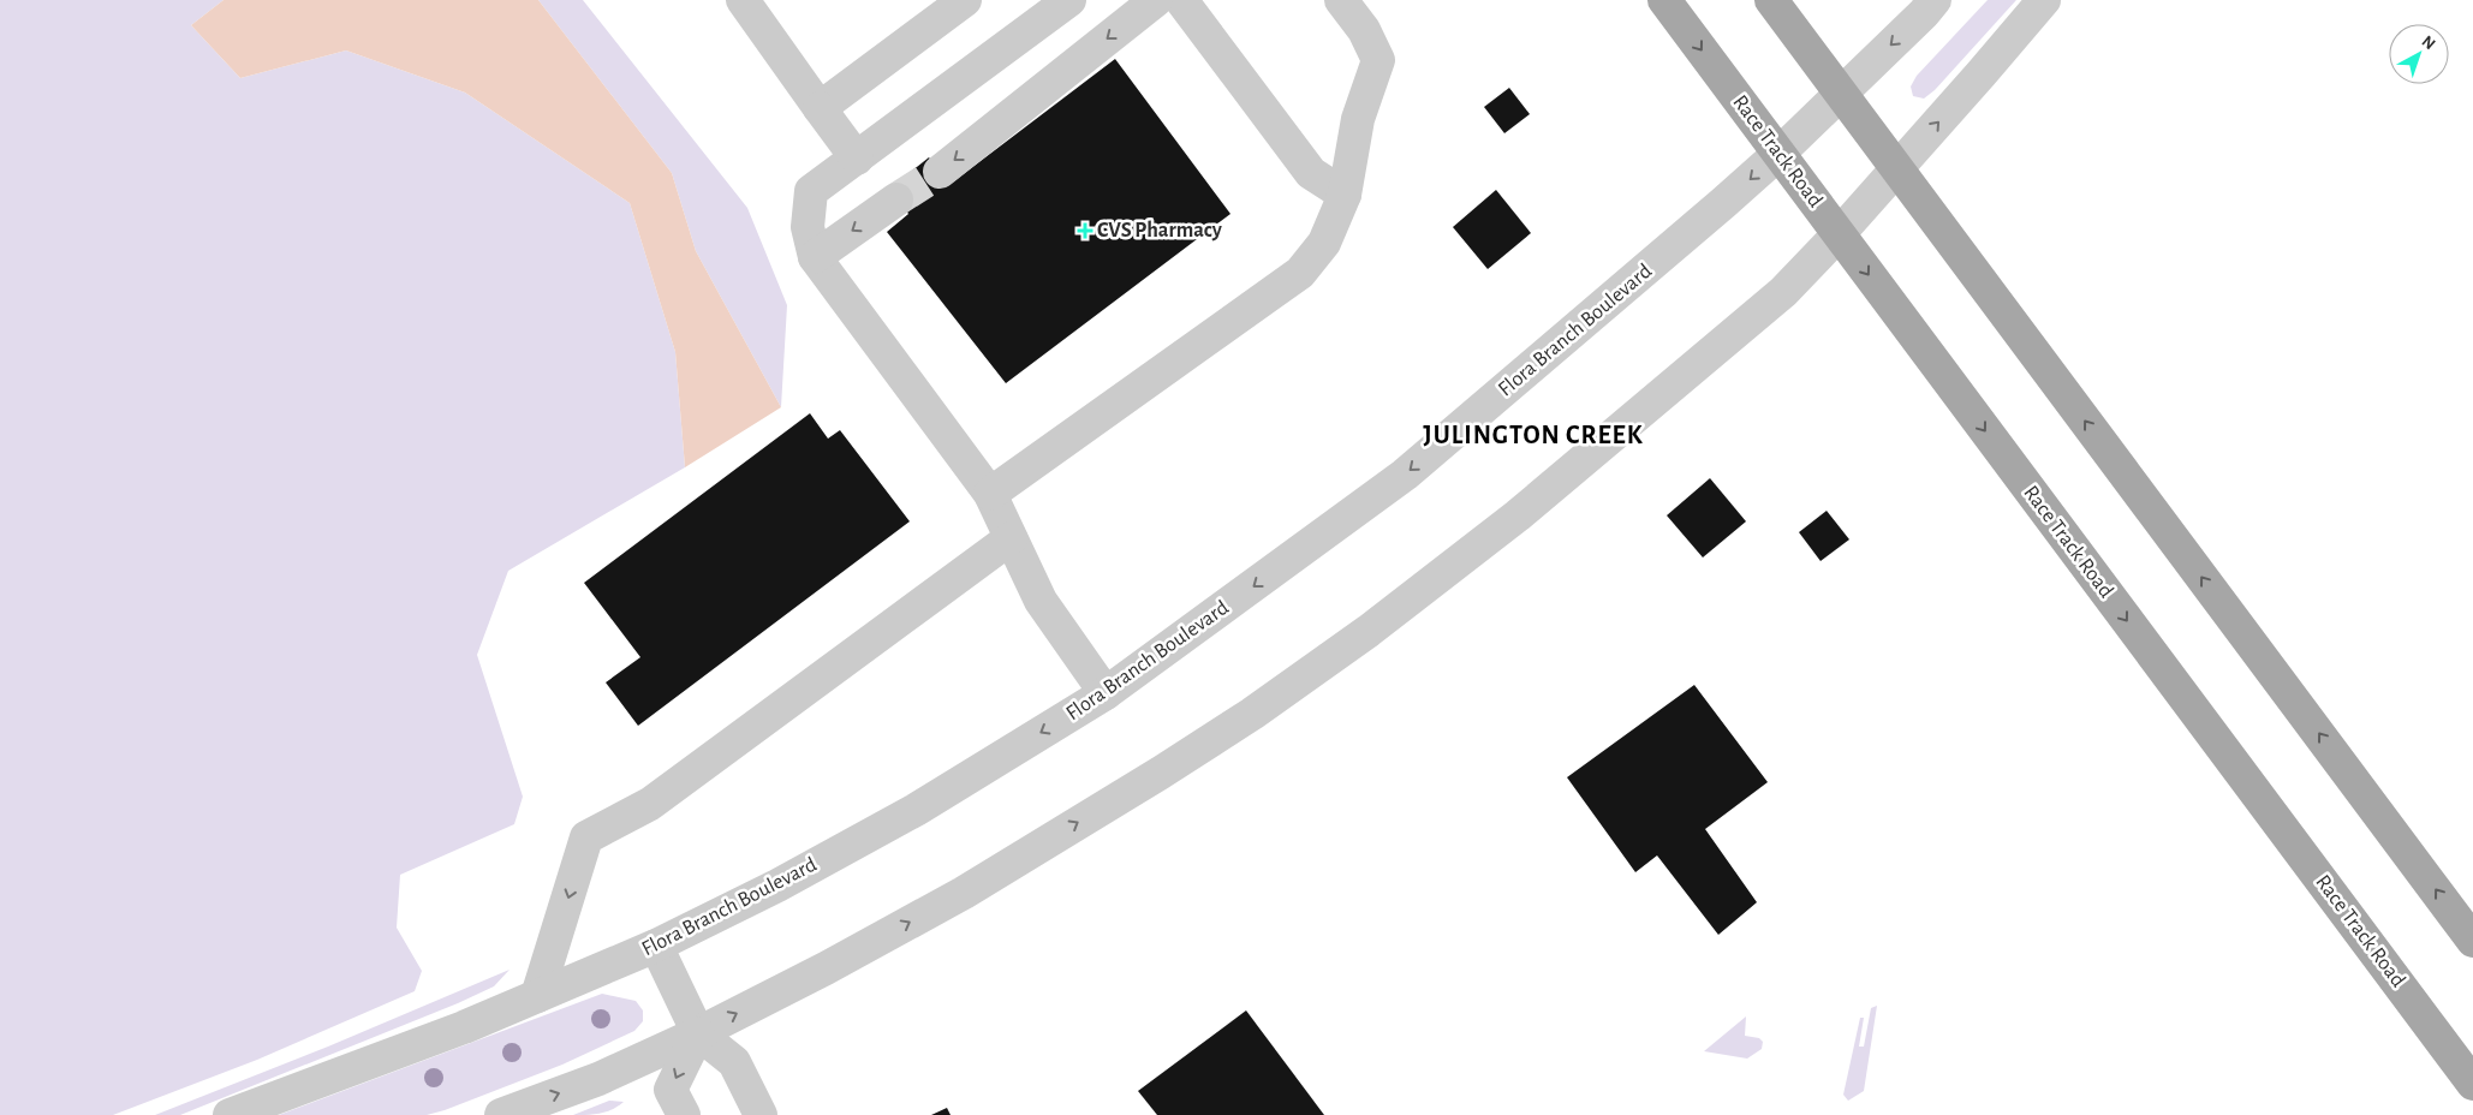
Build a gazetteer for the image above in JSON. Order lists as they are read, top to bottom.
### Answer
{
  "streets": {
    "main road": ["Race Track Road"],
    "street": ["Flora Branch Boulevard"]
  },
  "crossings": [
    ["Race Track Road", "Flora Branch Boulevard"]
  ],
  "districts": ["JULINGTON CREEK"],
  "places": {
    "health": ["CVS Pharmacy"]
  },
  "north": "top right"
}
